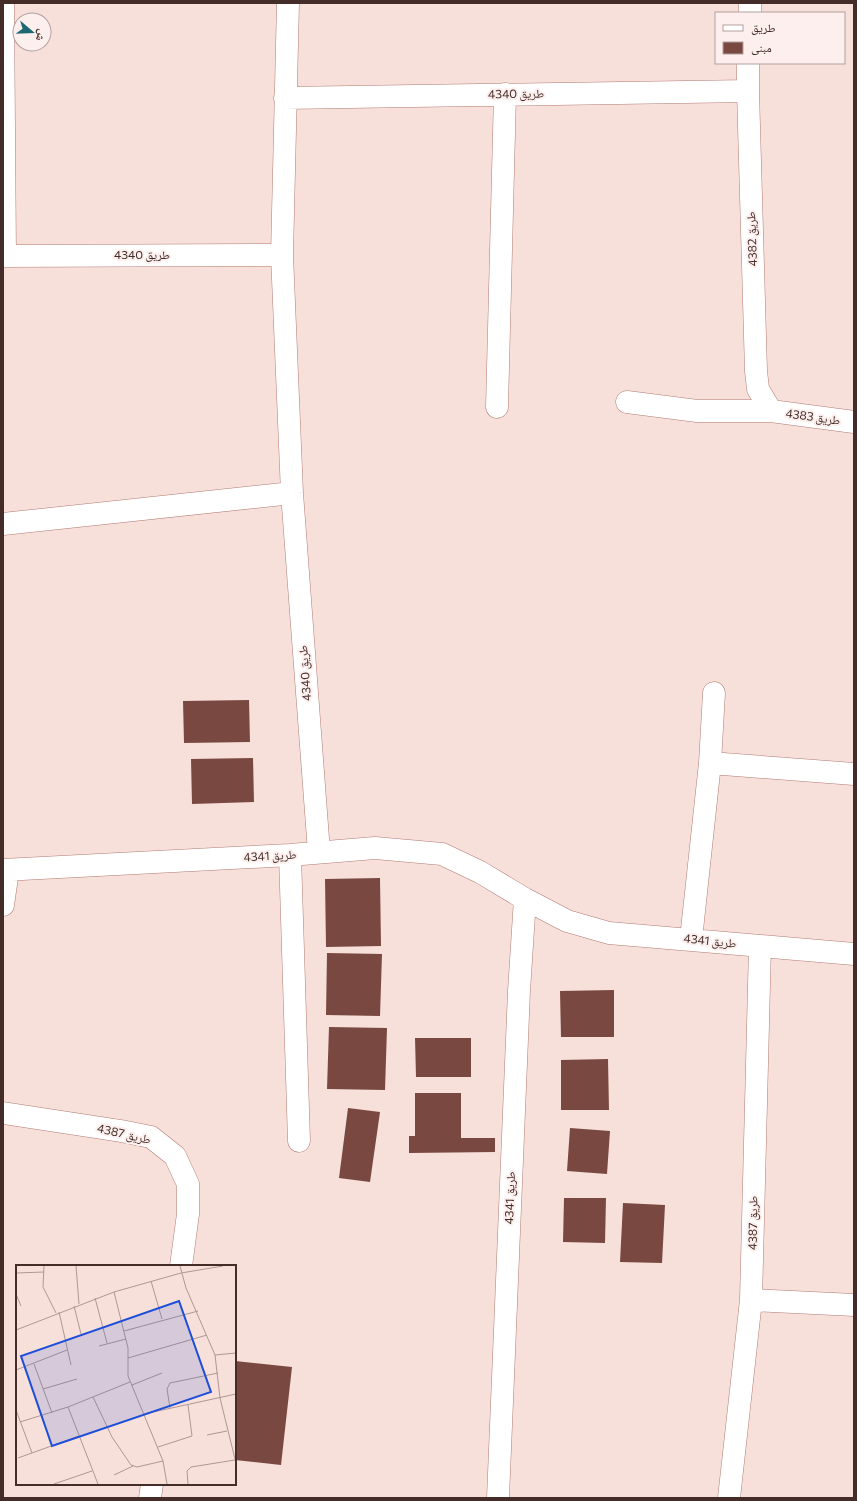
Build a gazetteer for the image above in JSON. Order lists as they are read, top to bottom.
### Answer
{
  "streets": {
    "street": [
      "طريق 4340",
      "طريق 4382",
      "طريق 4383",
      "طريق 4341",
      "طريق 4387"
    ]
  },
  "crossings": [
    ["طريق 4340", "طريق 4382"],
    ["طريق 4340", "طريق 4341"],
    ["طريق 4382", "طريق 4383"],
    ["طريق 4341", "طريق 4387"]
  ],
  "legend": ["طريق", "مبنى"],
  "north": "right"
}
